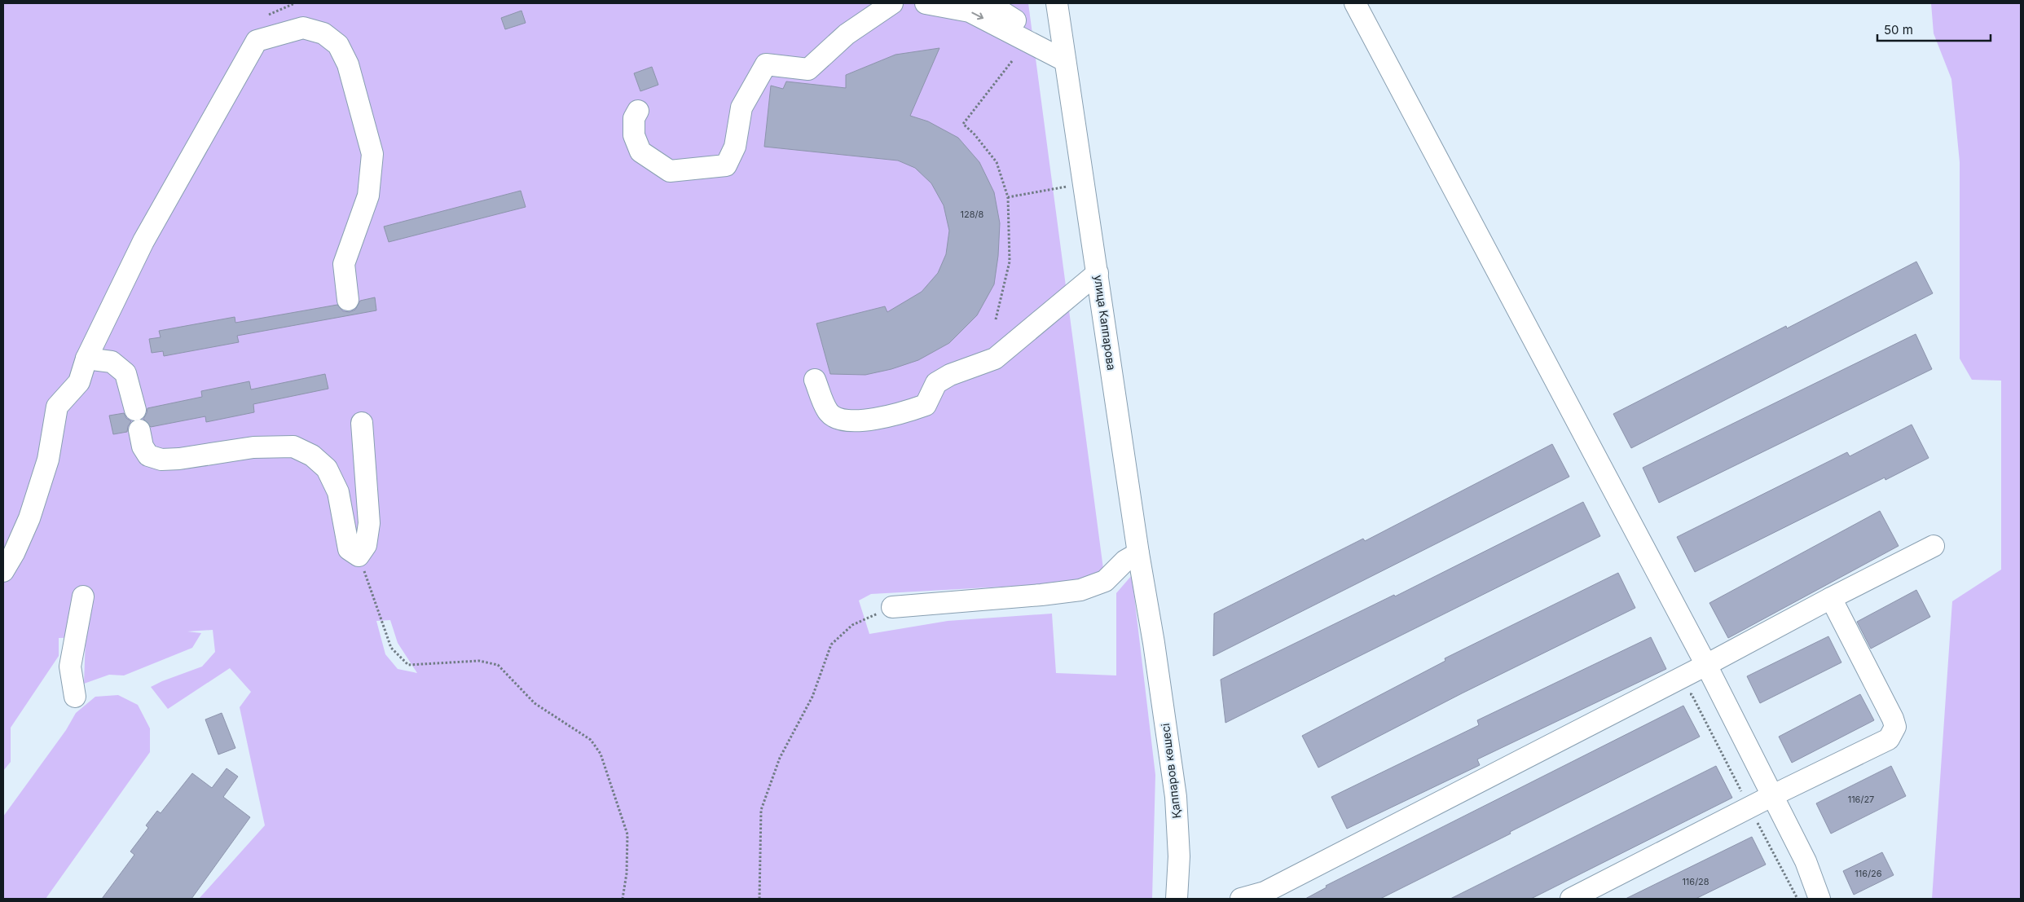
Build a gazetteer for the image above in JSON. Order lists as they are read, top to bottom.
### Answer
{
  "streets": {
    "street": ["улица Каппарова", "Қаппаров көшесі"]
  },
  "crossings": [
    ["улица Каппарова", "Қаппаров көшесі"]
  ],
  "house_numbers": [
    "128/8",
    "116/27",
    "116/26",
    "116/28"
  ],
  "scale_bar": "50 m"
}
